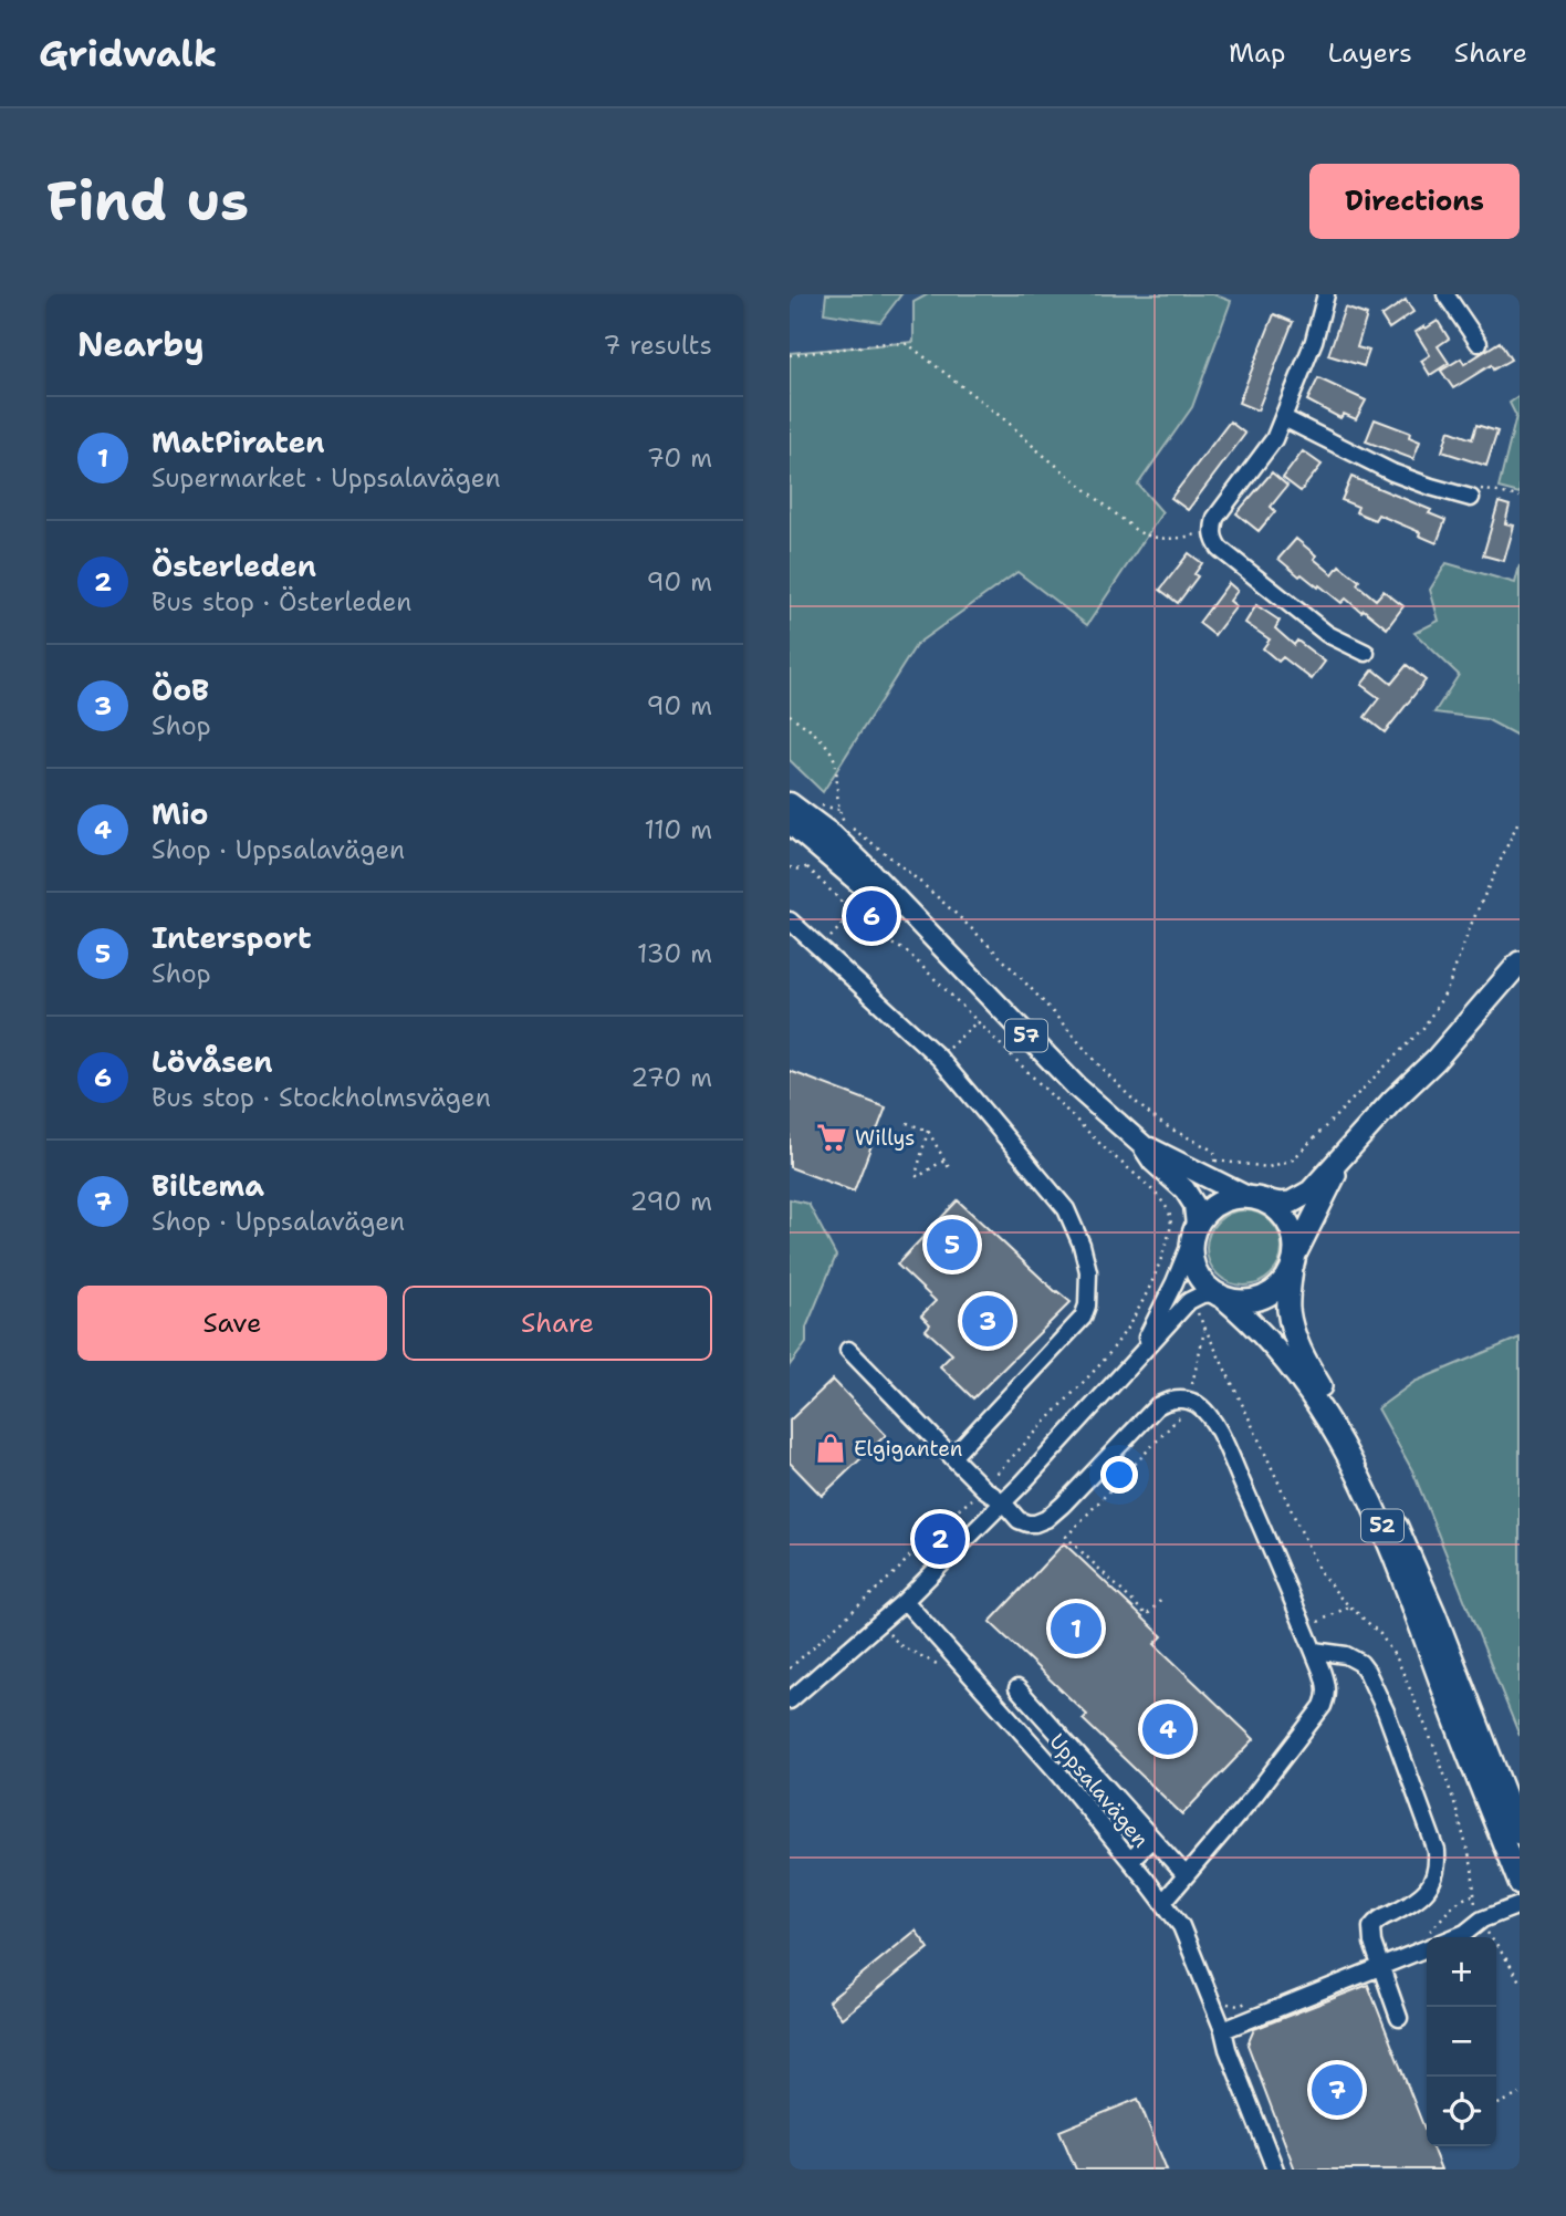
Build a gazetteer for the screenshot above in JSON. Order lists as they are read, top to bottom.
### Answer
{
  "streets": {
    "highway": ["52"],
    "main road": ["57"],
    "street": ["Uppsalavägen"]
  },
  "crossings": [
    ["57", "52"]
  ],
  "places": {
    "supermarket": ["Willys"],
    "shop": ["Elgiganten"]
  },
  "page": {
    "header": "Gridwalk",
    "nav": ["Map", "Layers", "Share"],
    "buttons": [
      "Directions",
      ["Save", "Share"]
    ],
    "title": "Find us",
    "heading": ["Nearby", "7 results"],
    "list": [
      {
        "mark": "1",
        "name": "MatPiraten",
        "note": "Supermarket · Uppsalavägen",
        "value": "70 m"
      },
      {
        "mark": "2",
        "name": "Österleden",
        "note": "Bus stop · Österleden",
        "value": "90 m"
      },
      {
        "mark": "3",
        "name": "ÖoB",
        "note": "Shop",
        "value": "90 m"
      },
      {
        "mark": "4",
        "name": "Mio",
        "note": "Shop · Uppsalavägen",
        "value": "110 m"
      },
      {
        "mark": "5",
        "name": "Intersport",
        "note": "Shop",
        "value": "130 m"
      },
      {
        "mark": "6",
        "name": "Lövåsen",
        "note": "Bus stop · Stockholmsvägen",
        "value": "270 m"
      },
      {
        "mark": "7",
        "name": "Biltema",
        "note": "Shop · Uppsalavägen",
        "value": "290 m"
      }
    ],
    "pins": [
      "6",
      "5",
      "3",
      "2",
      "1",
      "4",
      "7"
    ],
    "map_buttons": ["+", "−"]
  }
}
